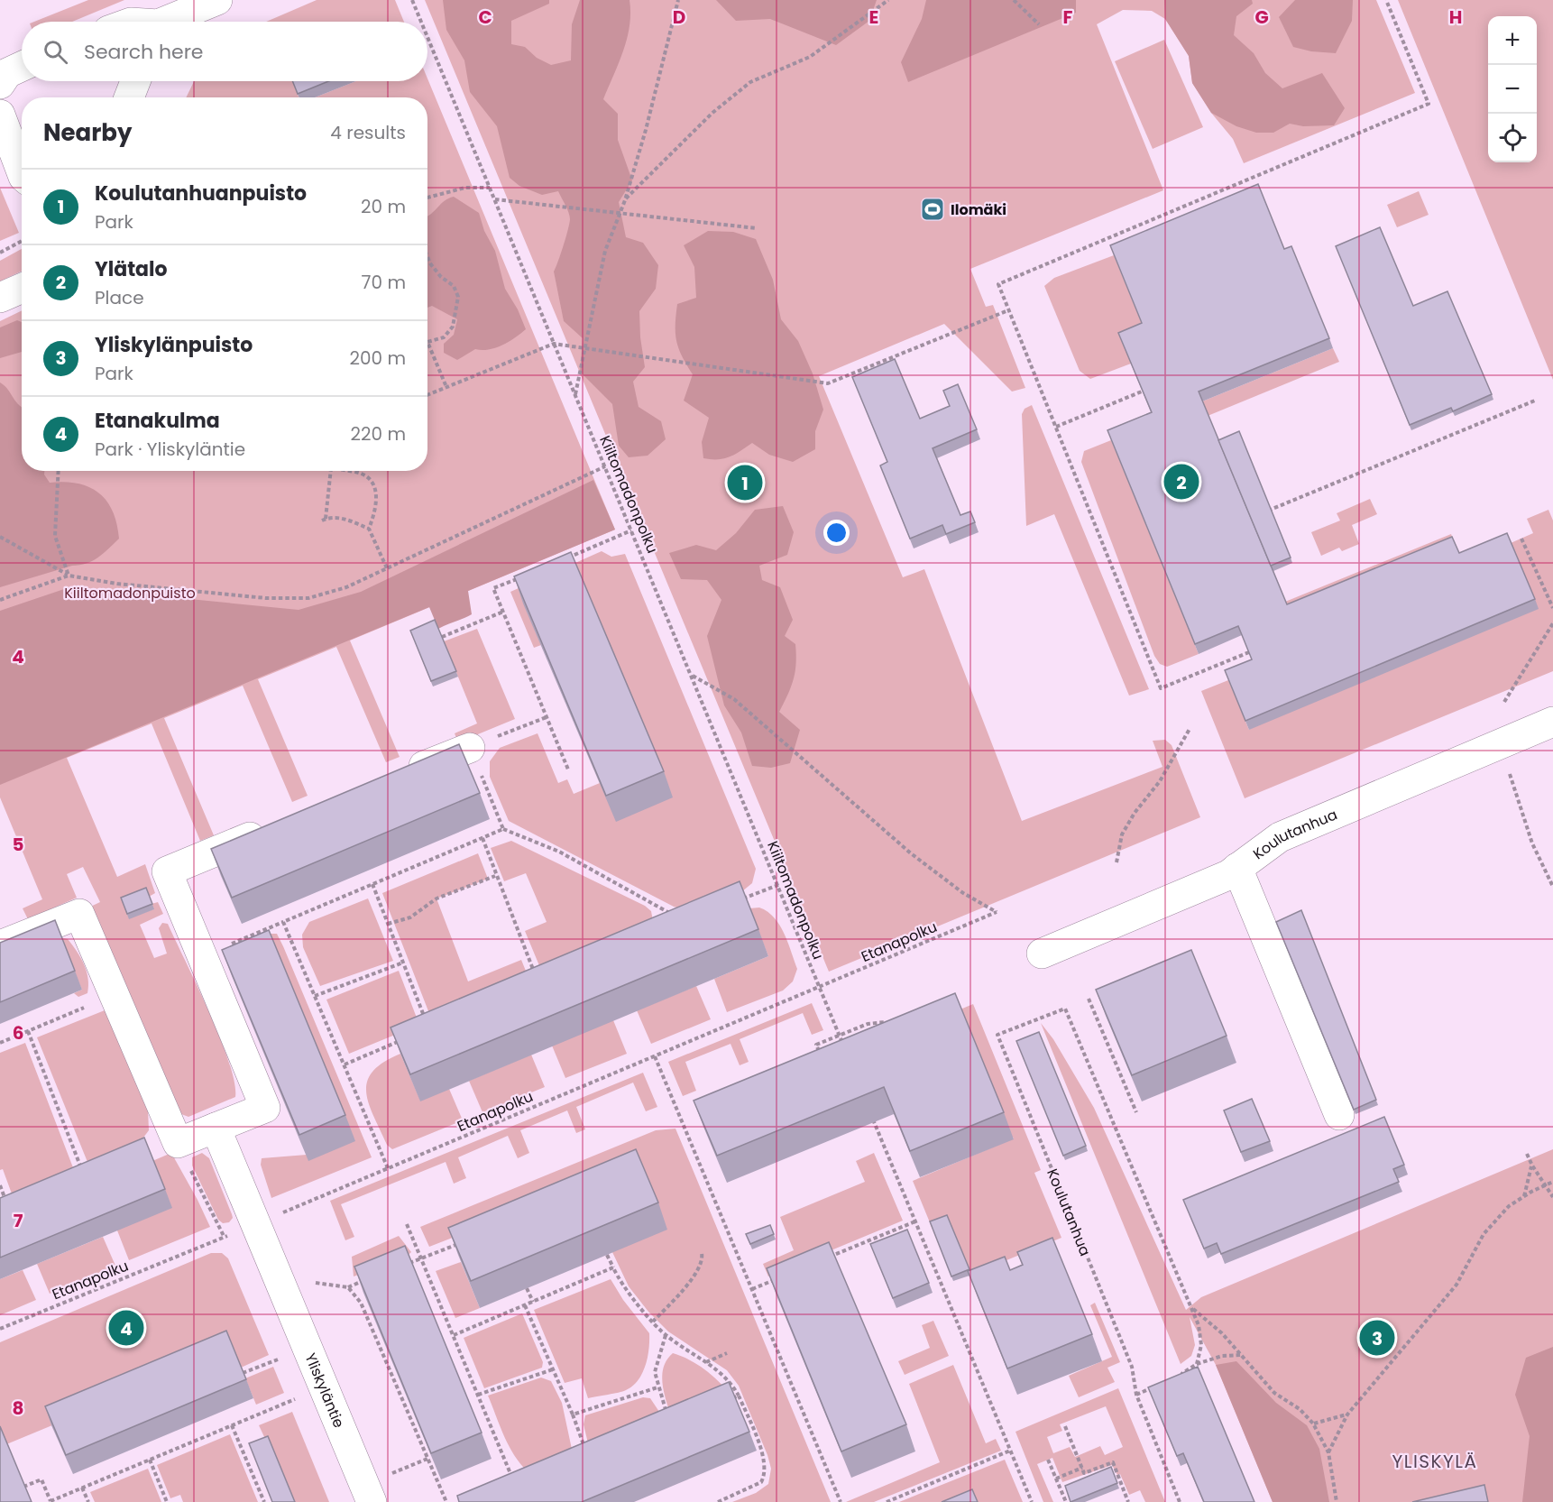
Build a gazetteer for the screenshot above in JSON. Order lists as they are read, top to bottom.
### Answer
{
  "streets": {
    "street": ["Koulutanhua", "Yliskyläntie"],
    "path": ["Kiiltomadonpolku", "Etanapolku"]
  },
  "crossings": [
    ["Kiiltomadonpolku", "Etanapolku"],
    ["Etanapolku", "Yliskyläntie"]
  ],
  "districts": ["YLISKYLÄ"],
  "parks": ["Kiiltomadonpuisto"],
  "places": {
    "sports": ["Ilomäki"]
  },
  "page": {
    "map_buttons": ["+", "−"],
    "search": "Search here",
    "heading": ["Nearby", "4 results"],
    "list": [
      {
        "mark": "1",
        "name": "Koulutanhuanpuisto",
        "note": "Park",
        "value": "20 m"
      },
      {
        "mark": "2",
        "name": "Ylätalo",
        "note": "Place",
        "value": "70 m"
      },
      {
        "mark": "3",
        "name": "Yliskylänpuisto",
        "note": "Park",
        "value": "200 m"
      },
      {
        "mark": "4",
        "name": "Etanakulma",
        "note": "Park · Yliskyläntie",
        "value": "220 m"
      }
    ],
    "pins": [
      "2",
      "1",
      "4",
      "3"
    ]
  },
  "grid": {
    "columns": [
      "C",
      "D",
      "E",
      "F",
      "G",
      "H"
    ],
    "rows": [
      "4",
      "5",
      "6",
      "7",
      "8"
    ]
  }
}
